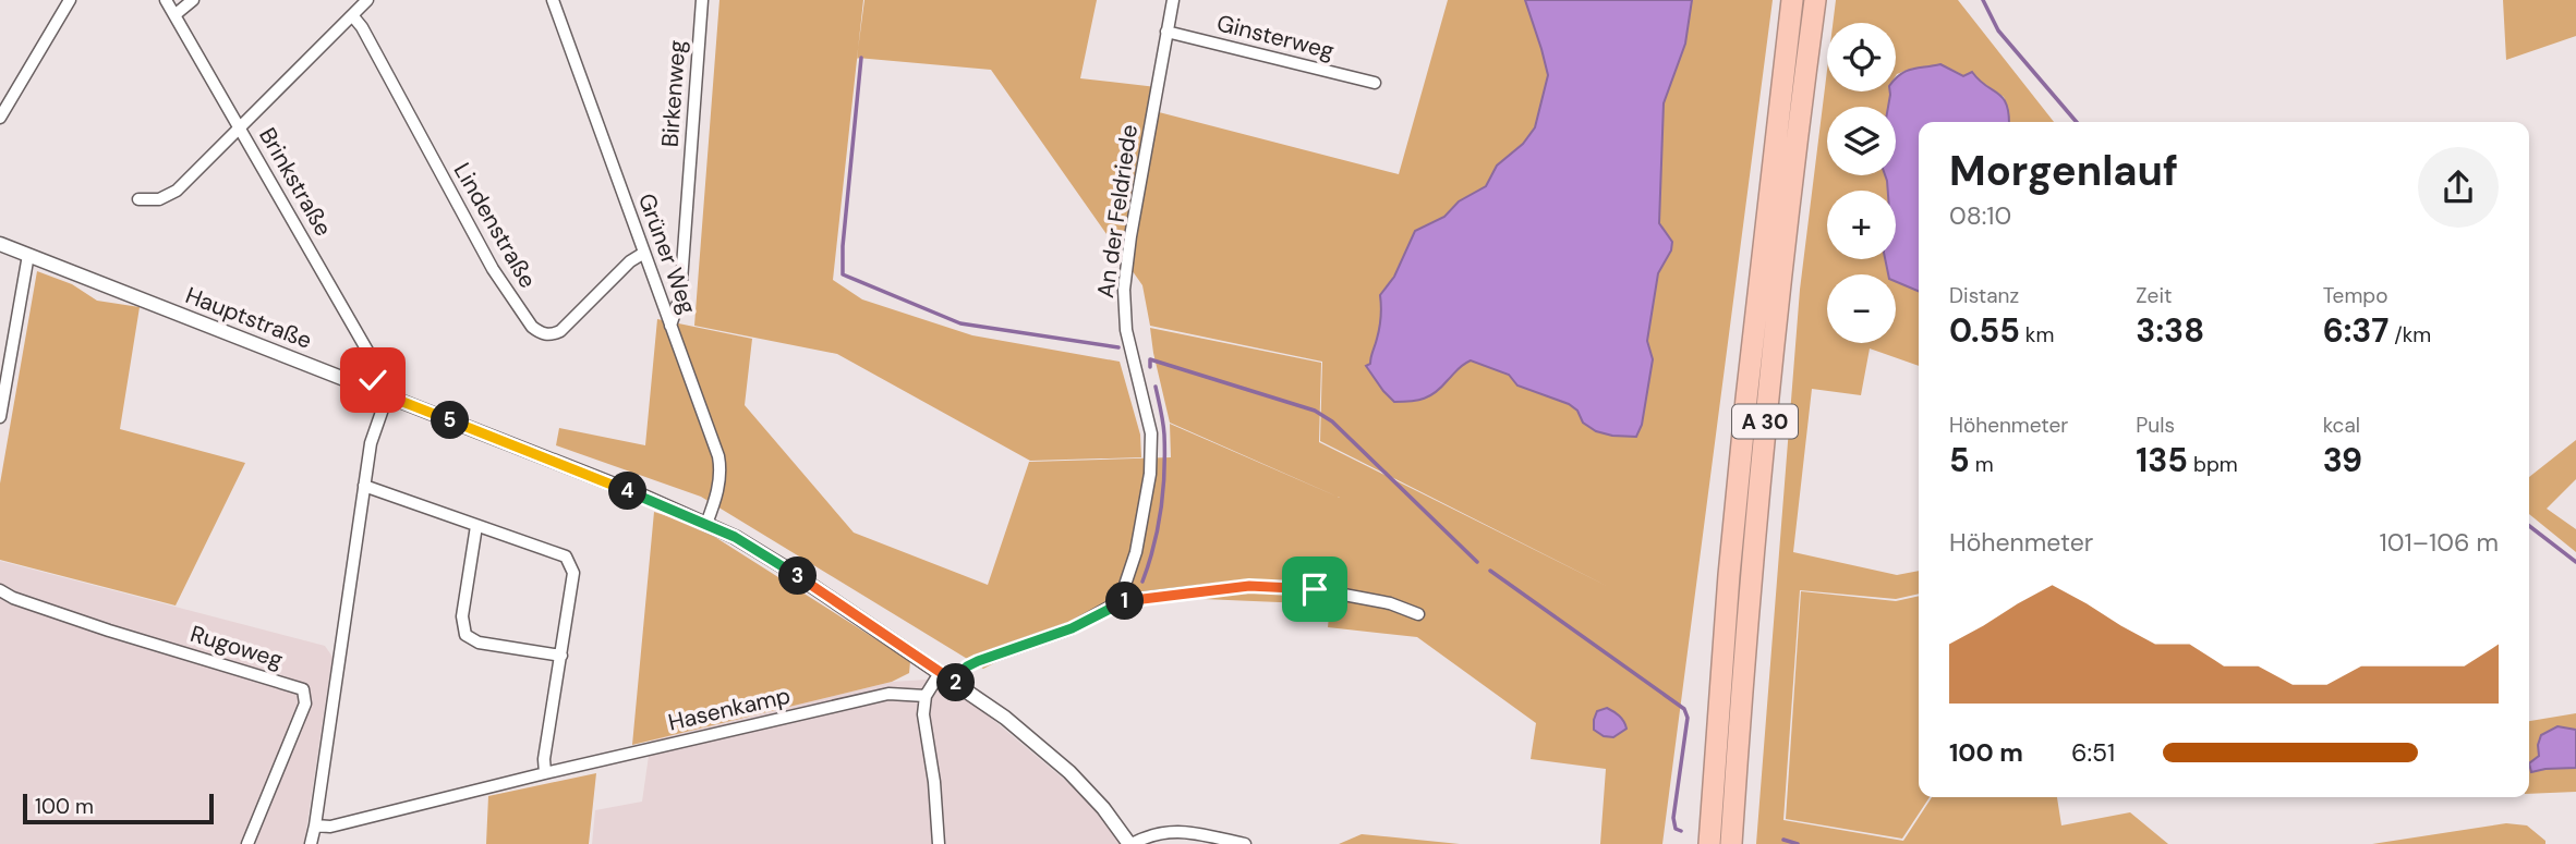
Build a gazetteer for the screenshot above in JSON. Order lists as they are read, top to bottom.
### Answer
{
  "streets": {
    "highway": ["A 30"],
    "street": [
      "Ginsterweg",
      "Birkenweg",
      "Brinkstraße",
      "An der Feldriede",
      "Lindenstraße",
      "Grüner Weg",
      "Hauptstraße",
      "Rugoweg",
      "Hasenkamp"
    ]
  },
  "crossings": [
    ["Ginsterweg", "An der Feldriede"],
    ["Birkenweg", "Grüner Weg"],
    ["Brinkstraße", "Hauptstraße"],
    ["Lindenstraße", "Grüner Weg"],
    ["Grüner Weg", "Hauptstraße"]
  ],
  "scale_bar": "100 m",
  "page": {
    "map_buttons": ["+", "−"],
    "heading": ["Morgenlauf", "08:10"],
    "stats": [
      ["Distanz", "0.55 km"],
      ["Zeit", "3:38"],
      ["Tempo", "6:37 /km"],
      ["Höhenmeter", "5 m"],
      ["Puls", "135 bpm"],
      ["kcal", "39"]
    ],
    "pins": [
      "5",
      "4",
      "3",
      "1",
      "2"
    ],
    "chart": ["Höhenmeter", "101–106 m"],
    "list": [
      {
        "name": "100 m",
        "note": "6:51"
      }
    ],
    "scale": "100 m"
  }
}
